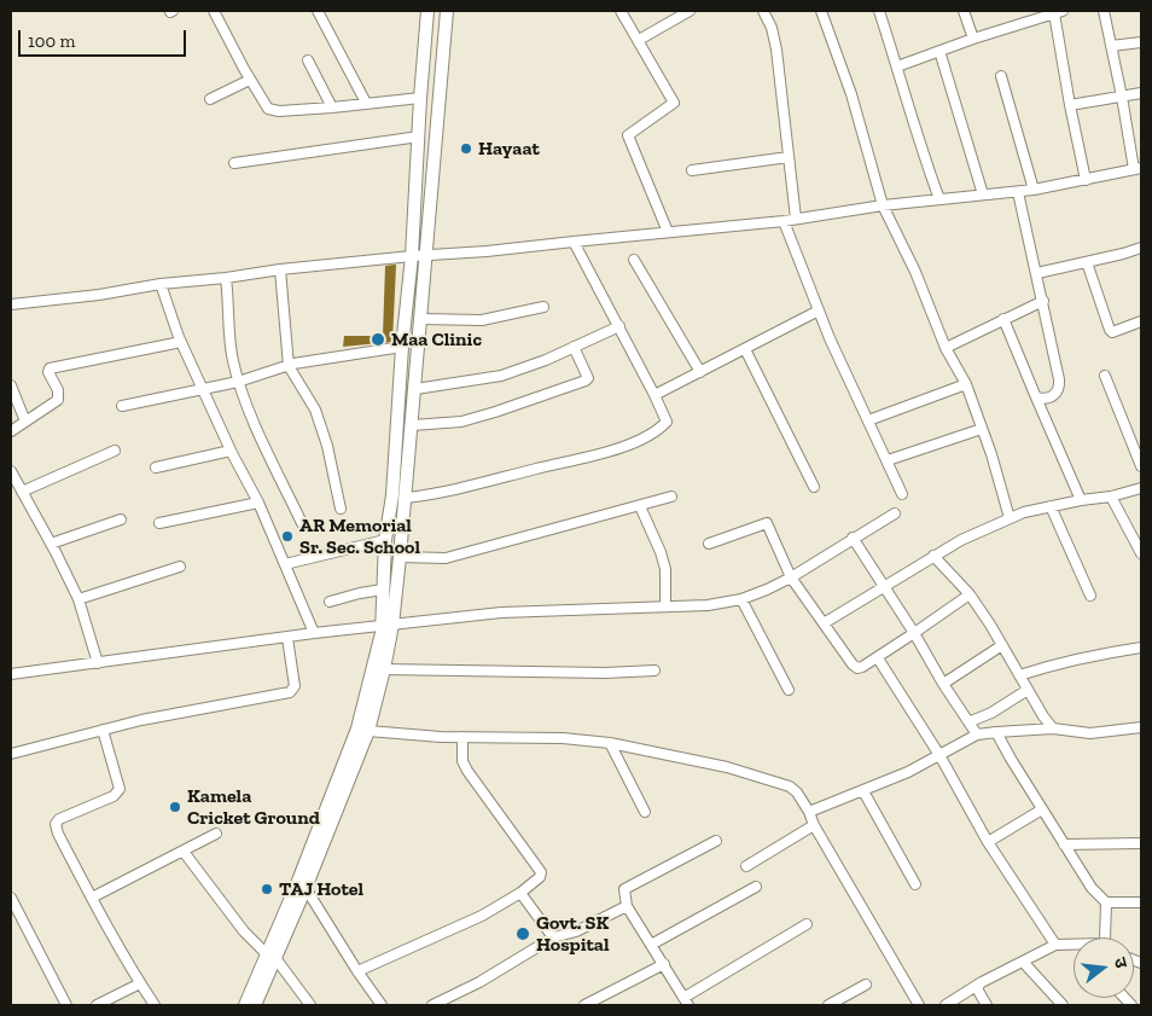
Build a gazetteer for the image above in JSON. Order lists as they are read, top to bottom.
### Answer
{
  "places": [
    "Hayaat",
    "Maa Clinic",
    "AR Memorial Sr. Sec. School",
    "Kamela Cricket Ground",
    "TAJ Hotel",
    "Govt. SK Hospital"
  ],
  "scale_bar": "100 m",
  "north": "right"
}
